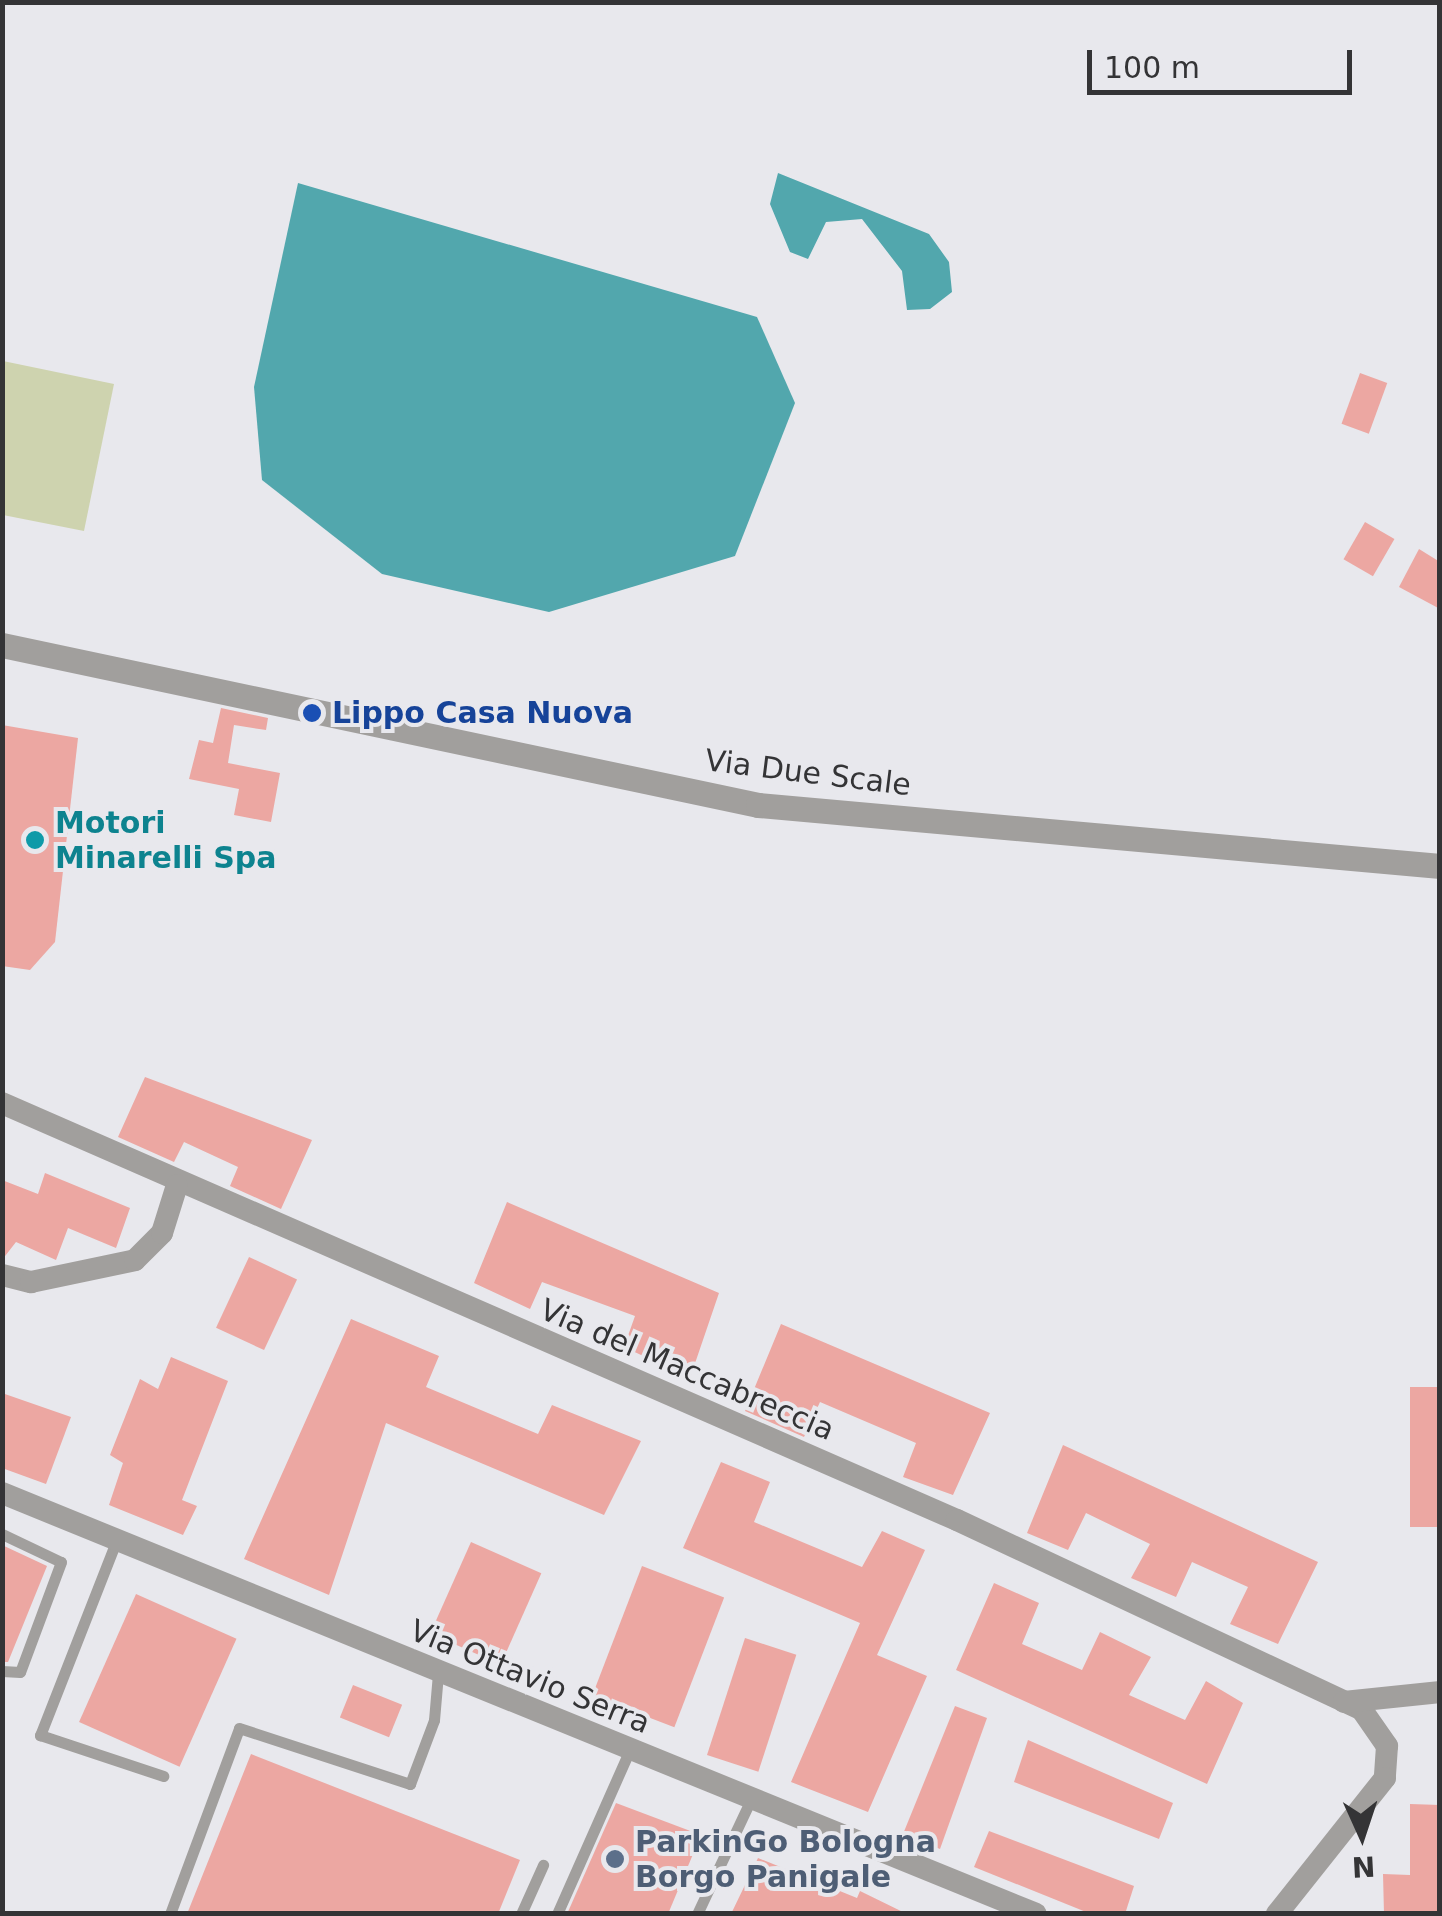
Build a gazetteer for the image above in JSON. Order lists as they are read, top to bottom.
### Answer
{
  "streets": {
    "street": ["Via Due Scale", "Via del Maccabreccia", "Via Ottavio Serra"]
  },
  "places": ["Lippo Casa Nuova", "Motori Minarelli Spa", "ParkinGo Bologna Borgo Panigale"],
  "scale_bar": "100 m",
  "north": "bottom"
}
